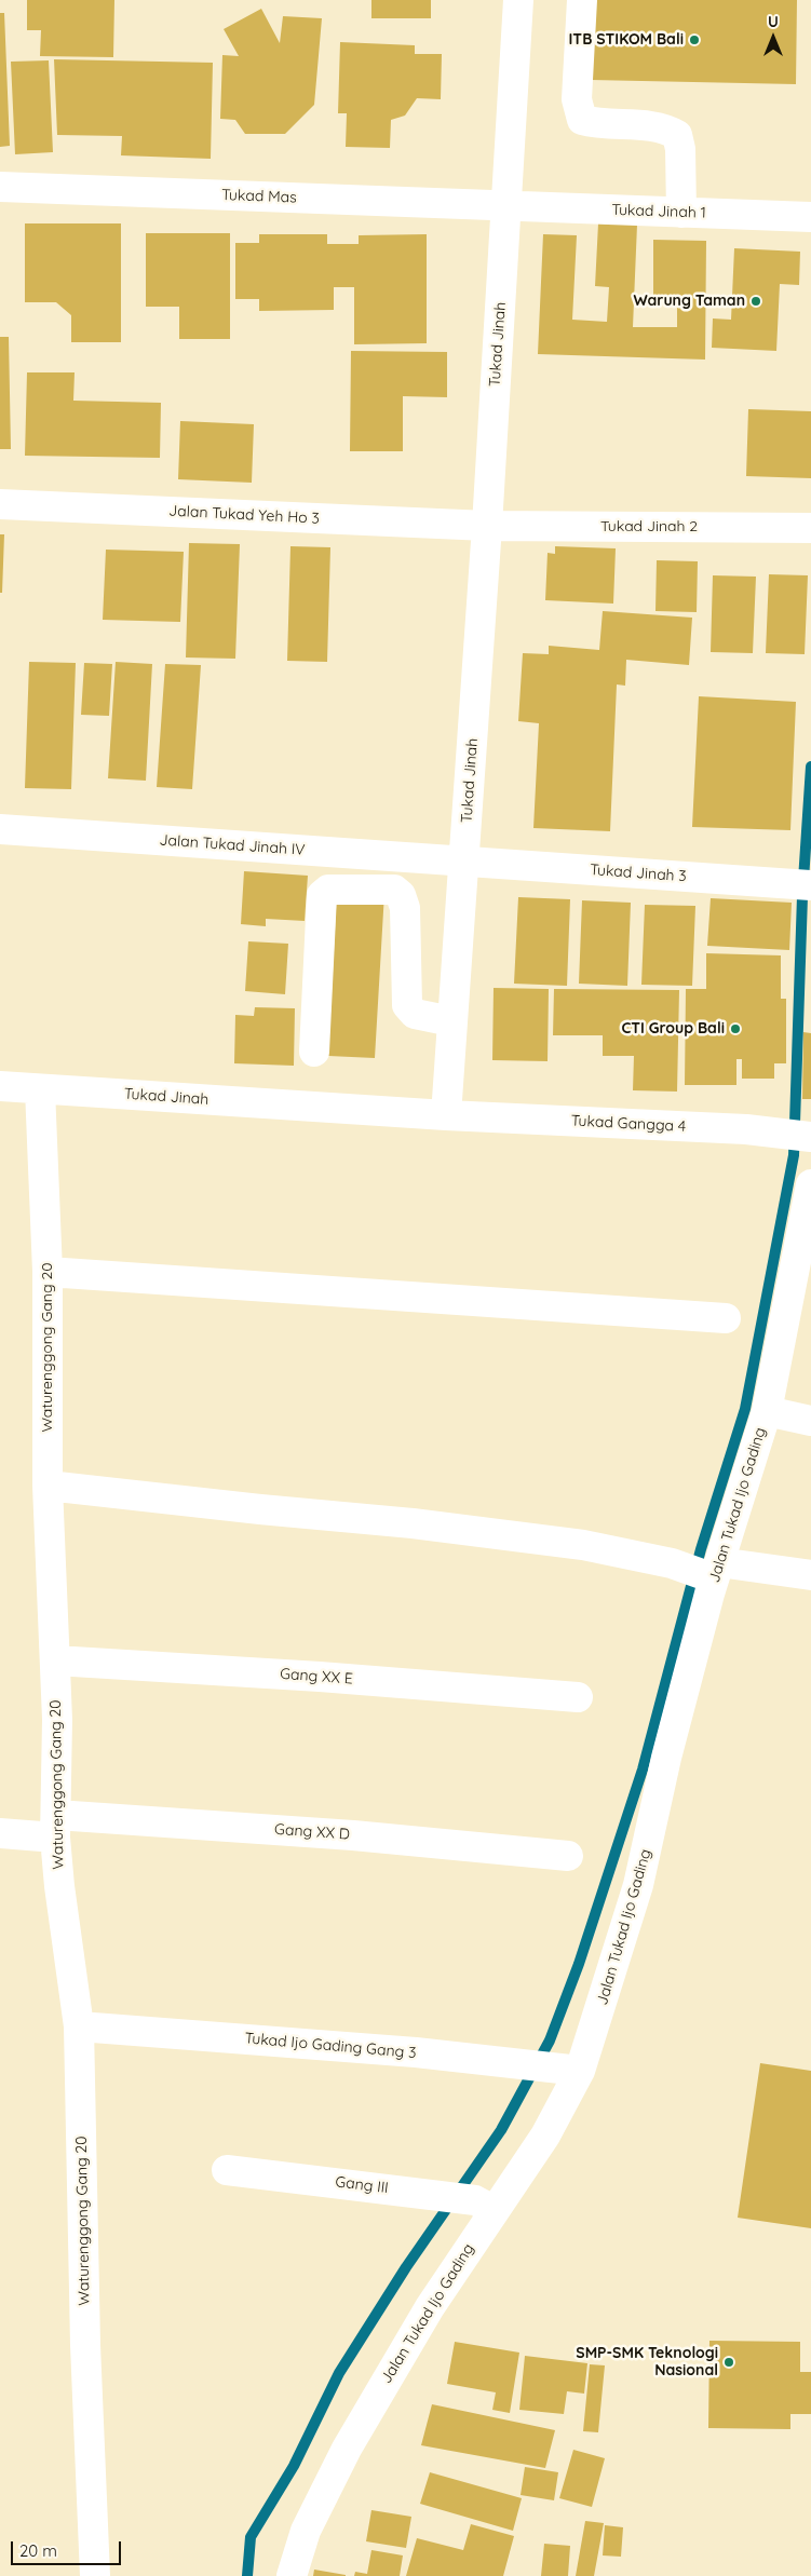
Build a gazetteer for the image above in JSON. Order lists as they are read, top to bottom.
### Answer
{
  "streets": {
    "street": [
      "Tukad Mas",
      "Tukad Jinah 1",
      "Tukad Jinah",
      "Jalan Tukad Yeh Ho 3",
      "Tukad Jinah 2",
      "Jalan Tukad Jinah IV",
      "Tukad Jinah 3",
      "Tukad Gangga 4",
      "Waturenggong Gang 20",
      "Jalan Tukad Ijo Gading",
      "Gang XX E",
      "Gang XX D",
      "Tukad Ijo Gading Gang 3",
      "Gang III"
    ]
  },
  "crossings": [
    ["Tukad Mas", "Tukad Jinah 1"],
    ["Tukad Mas", "Tukad Jinah"],
    ["Tukad Jinah 1", "Tukad Jinah"],
    ["Tukad Jinah", "Jalan Tukad Yeh Ho 3"],
    ["Tukad Jinah", "Tukad Jinah 2"],
    ["Tukad Jinah", "Jalan Tukad Jinah IV"],
    ["Tukad Jinah", "Tukad Jinah 3"],
    ["Tukad Jinah", "Tukad Gangga 4"],
    ["Tukad Jinah", "Waturenggong Gang 20"],
    ["Jalan Tukad Yeh Ho 3", "Tukad Jinah 2"],
    ["Jalan Tukad Jinah IV", "Tukad Jinah 3"],
    ["Waturenggong Gang 20", "Gang XX E"],
    ["Waturenggong Gang 20", "Gang XX D"],
    ["Waturenggong Gang 20", "Tukad Ijo Gading Gang 3"],
    ["Jalan Tukad Ijo Gading", "Tukad Ijo Gading Gang 3"],
    ["Jalan Tukad Ijo Gading", "Gang III"]
  ],
  "places": [
    "ITB STIKOM Bali",
    "Warung Taman",
    "CTI Group Bali",
    "SMP-SMK Teknologi Nasional"
  ],
  "scale_bar": "20 m",
  "north": "top"
}
